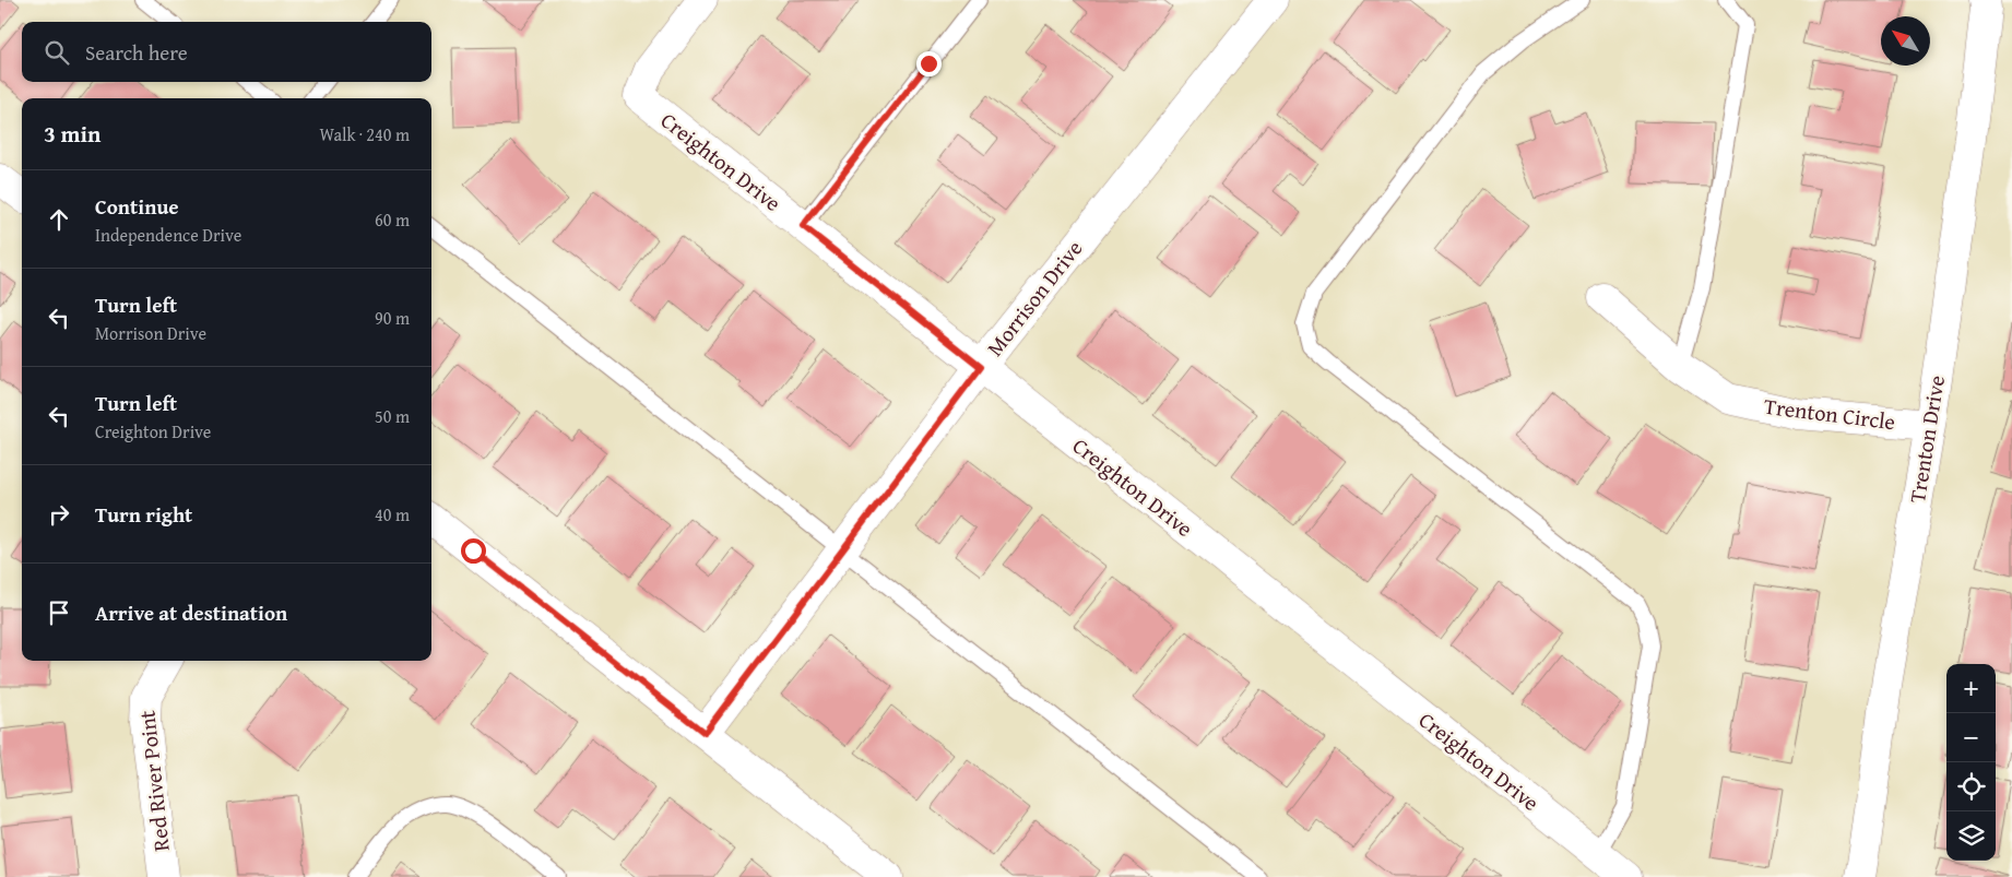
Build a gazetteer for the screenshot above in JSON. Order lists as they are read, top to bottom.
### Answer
{
  "streets": {
    "street": [
      "Creighton Drive",
      "Morrison Drive",
      "Trenton Circle",
      "Trenton Drive",
      "Red River Point"
    ]
  },
  "crossings": [
    ["Creighton Drive", "Morrison Drive"],
    ["Trenton Circle", "Trenton Drive"]
  ],
  "north": "top left",
  "page": {
    "search": "Search here",
    "heading": ["3 min", "Walk · 240 m"],
    "list": [
      ["Continue", "Independence Drive", "60 m"],
      ["Turn left", "Morrison Drive", "90 m"],
      ["Turn left", "Creighton Drive", "50 m"],
      ["Turn right", "40 m"],
      "Arrive at destination"
    ],
    "map_buttons": ["+", "−"]
  }
}
